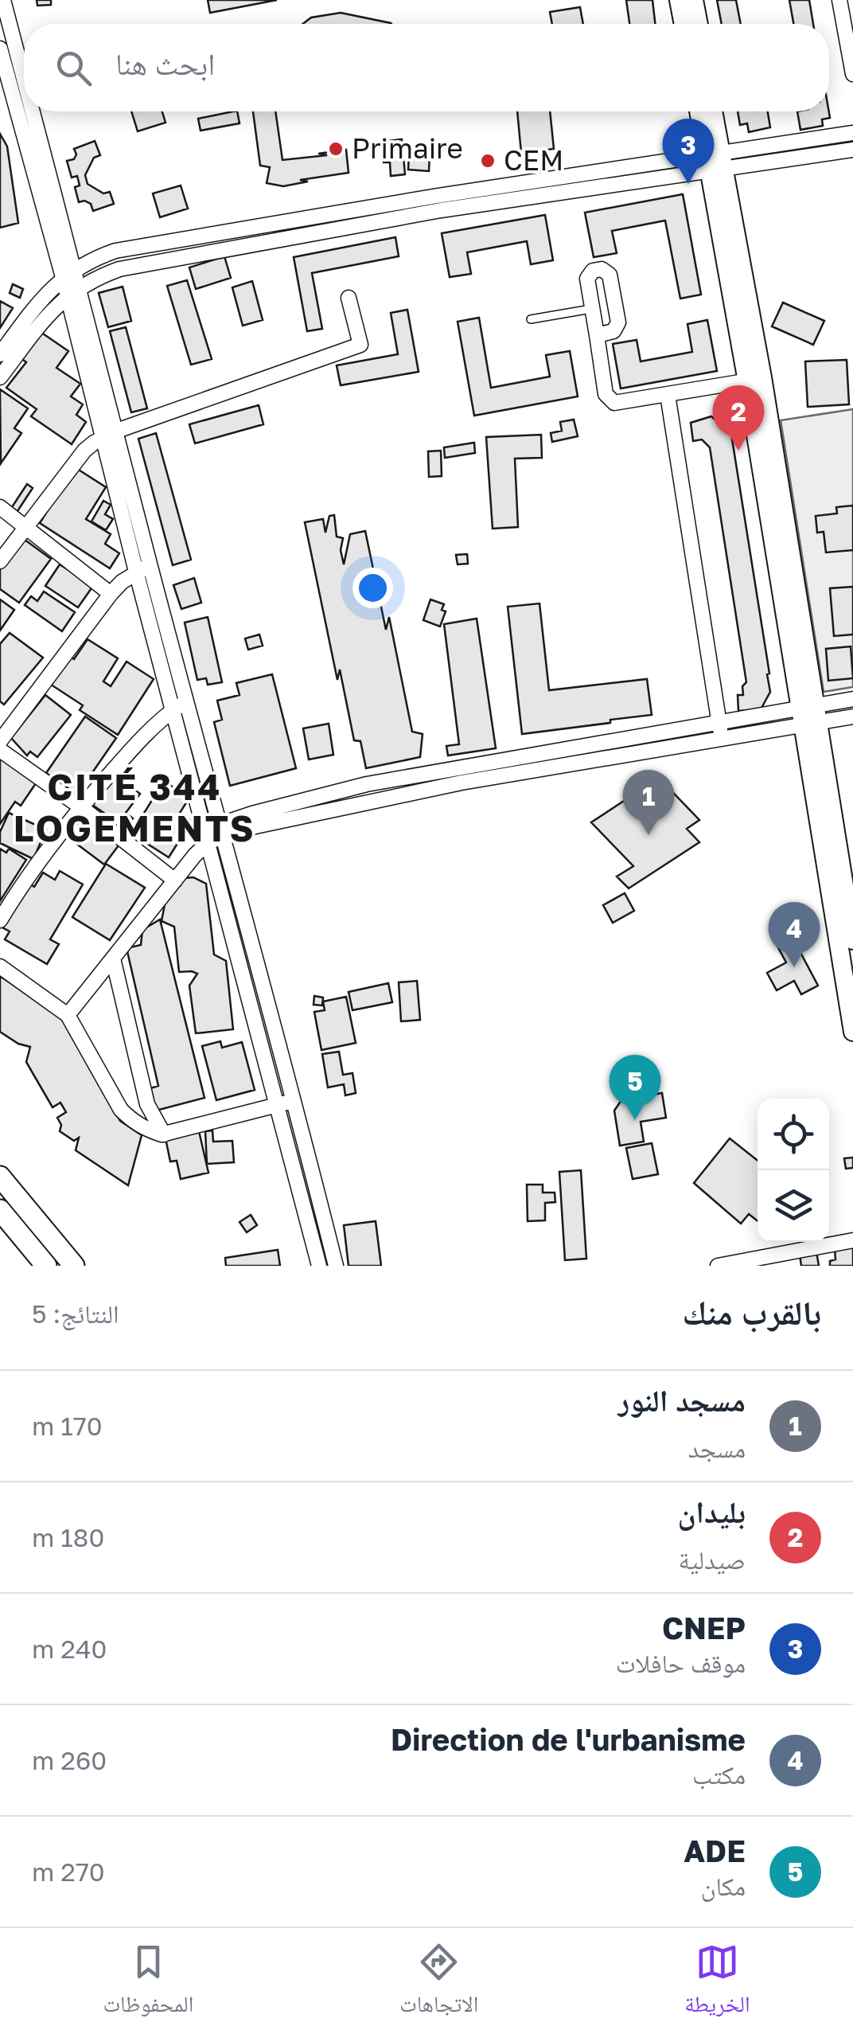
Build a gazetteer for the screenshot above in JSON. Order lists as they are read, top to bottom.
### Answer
{
  "districts": ["CITÉ 344 LOGEMENTS"],
  "places": ["Primaire", "CEM"],
  "page": {
    "search": "ابحث هنا",
    "pins": [
      "3",
      "2",
      "1",
      "4",
      "5"
    ],
    "heading": ["بالقرب منك", "النتائج: 5"],
    "list": [
      {
        "mark": "1",
        "name": "مسجد النور",
        "note": "مسجد",
        "value": "170 m"
      },
      {
        "mark": "2",
        "name": "بليدان",
        "note": "صيدلية",
        "value": "180 m"
      },
      {
        "mark": "3",
        "name": "CNEP",
        "note": "موقف حافلات",
        "value": "240 m"
      },
      {
        "mark": "4",
        "name": "Direction de l'urbanisme",
        "note": "مكتب",
        "value": "260 m"
      },
      {
        "mark": "5",
        "name": "ADE",
        "note": "مكان",
        "value": "270 m"
      }
    ],
    "nav": ["الخريطة", "الاتجاهات", "المحفوظات"]
  }
}
